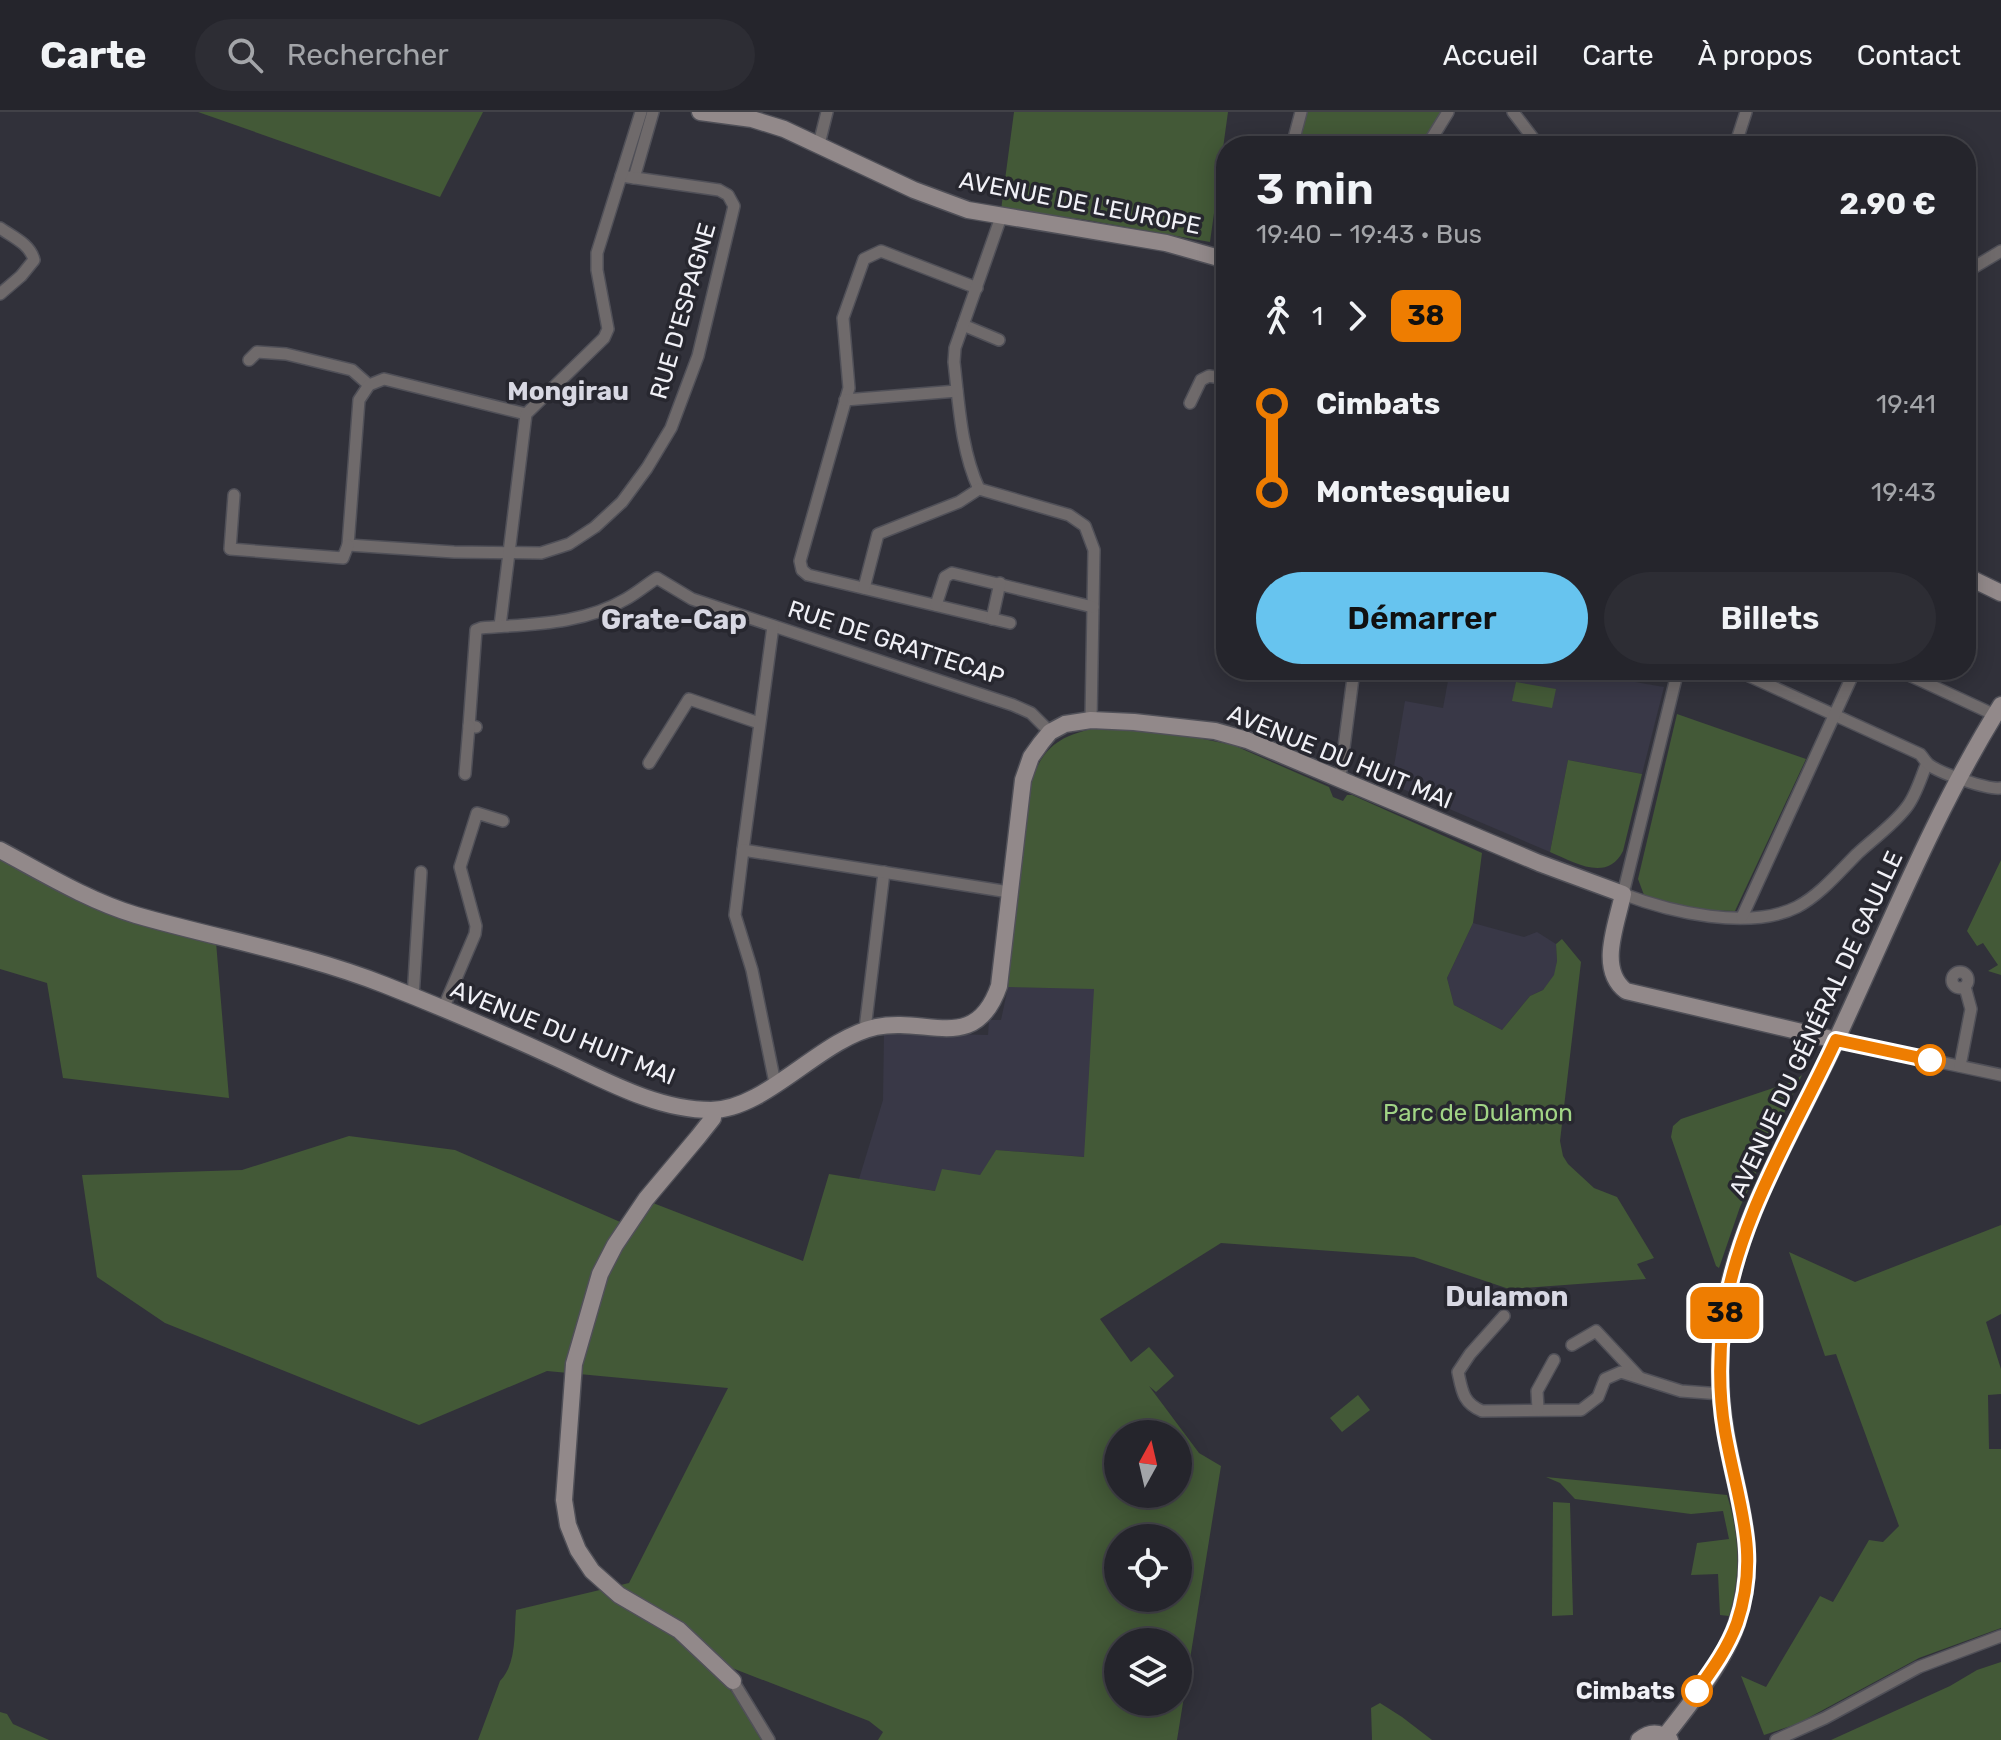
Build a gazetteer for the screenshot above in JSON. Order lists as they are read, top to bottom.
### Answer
{
  "streets": {
    "main road": ["AVENUE DE L'EUROPE", "AVENUE DU HUIT MAI", "AVENUE DU GÉNÉRAL DE GAULLE"],
    "street": ["RUE D'ESPAGNE", "RUE DE GRATTECAP"]
  },
  "crossings": [
    ["RUE DE GRATTECAP", "AVENUE DU HUIT MAI"]
  ],
  "districts": ["Mongirau", "Grate-Cap", "Dulamon"],
  "parks": ["Parc de Dulamon"],
  "places": ["Cimbats"],
  "lines": ["bus line 38"],
  "north": "top",
  "page": {
    "header": "Carte",
    "search": "Rechercher",
    "nav": [
      "Accueil",
      "Carte",
      "À propos",
      "Contact"
    ],
    "on_map": "38",
    "heading": ["3 min", "19:40 – 19:43 · Bus", "2.90 €"],
    "legs": ["1", "38"],
    "list": [
      {
        "name": "Cimbats",
        "value": "19:41"
      },
      {
        "name": "Montesquieu",
        "value": "19:43"
      }
    ],
    "buttons": ["Démarrer", "Billets"]
  }
}
